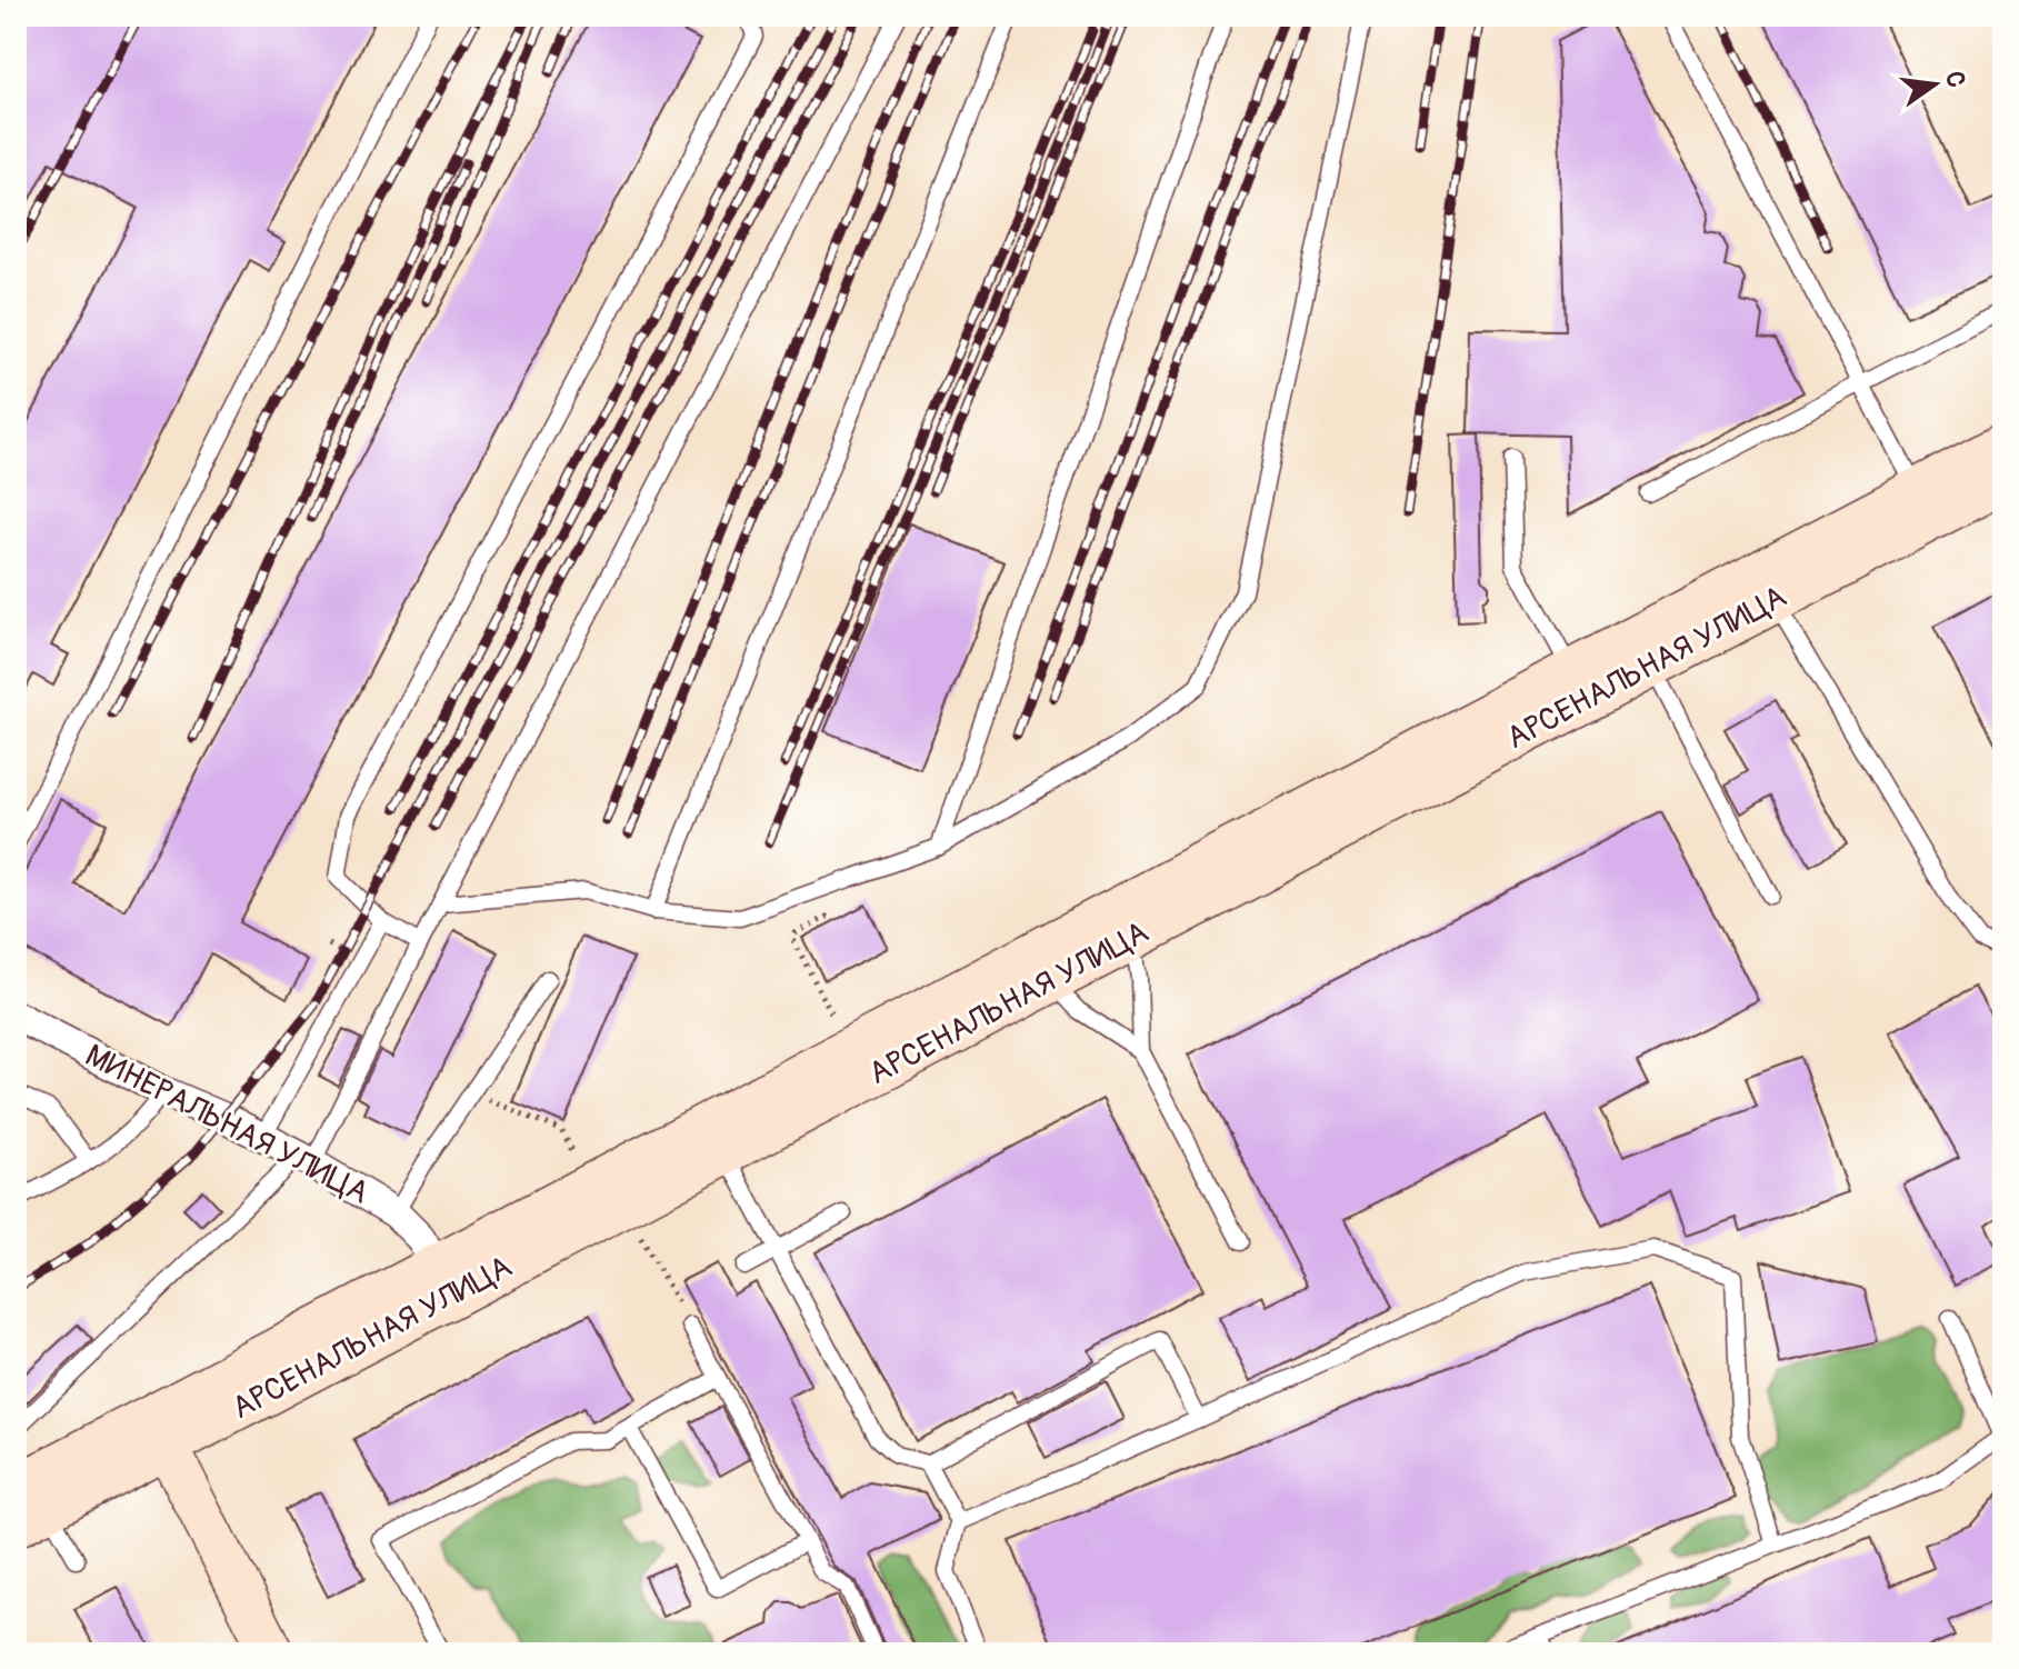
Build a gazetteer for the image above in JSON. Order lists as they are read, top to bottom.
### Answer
{
  "streets": {
    "street": ["АРСЕНАЛЬНАЯ УЛИЦА", "МИНЕРАЛЬНАЯ УЛИЦА"]
  },
  "crossings": [
    ["АРСЕНАЛЬНАЯ УЛИЦА", "МИНЕРАЛЬНАЯ УЛИЦА"]
  ],
  "north": "right"
}
